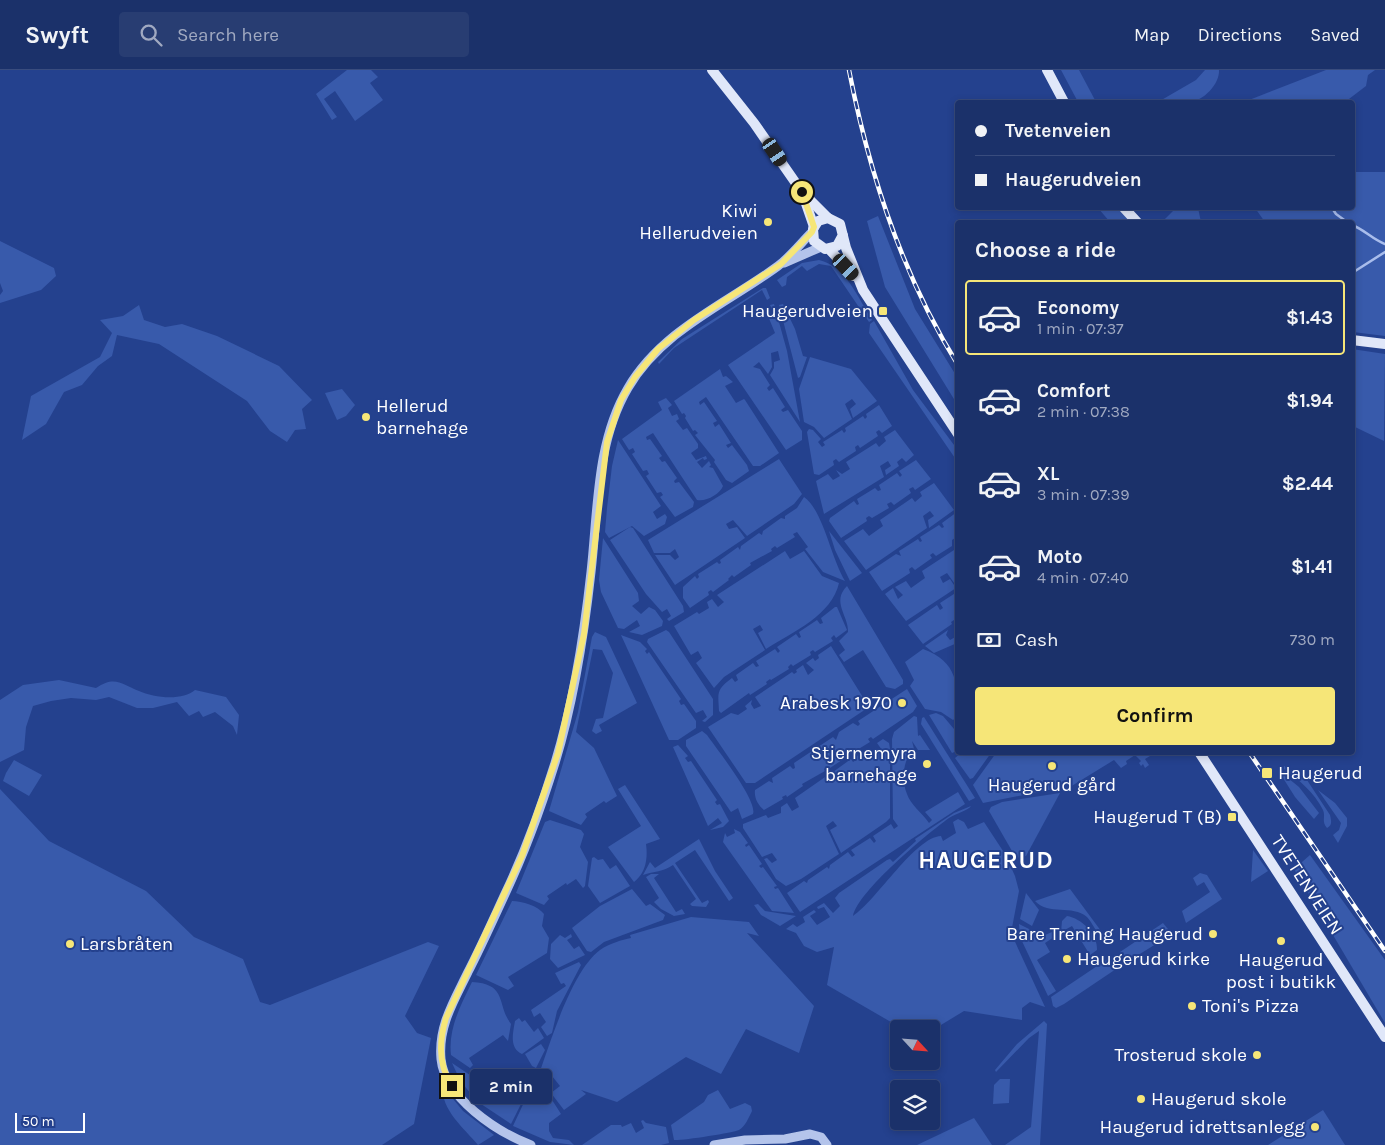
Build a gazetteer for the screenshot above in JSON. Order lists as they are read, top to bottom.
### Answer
{
  "streets": {
    "main road": ["TVETENVEIEN"]
  },
  "districts": ["HAUGERUD"],
  "places": {
    "other": [
      "Kiwi Hellerudveien",
      "Hellerud barnehage",
      "Arabesk 1970",
      "Stjernemyra barnehage",
      "Haugerud gård",
      "Bare Trening Haugerud",
      "Haugerud post i butikk",
      "Larsbråten",
      "Haugerud kirke",
      "Toni's Pizza",
      "Trosterud skole",
      "Haugerud skole",
      "Haugerud idrettsanlegg"
    ],
    "transit": ["Haugerudveien", "Haugerud", "Haugerud T (B)"]
  },
  "scale_bar": "50 m",
  "north": "bottom right",
  "page": {
    "header": "Swyft",
    "search": "Search here",
    "nav": ["Map", "Directions", "Saved"],
    "banner": ["Tvetenveien", "Haugerudveien"],
    "heading": "Choose a ride",
    "list": [
      {
        "name": "Economy",
        "note": "1 min · 07:37",
        "value": "$1.43"
      },
      {
        "name": "Comfort",
        "note": "2 min · 07:38",
        "value": "$1.94"
      },
      {
        "name": "XL",
        "note": "3 min · 07:39",
        "value": "$2.44"
      },
      {
        "name": "Moto",
        "note": "4 min · 07:40",
        "value": "$1.41"
      }
    ],
    "pay": ["Cash", "730 m"],
    "buttons": "Confirm",
    "bubble": "2 min",
    "scale": "50 m"
  }
}
